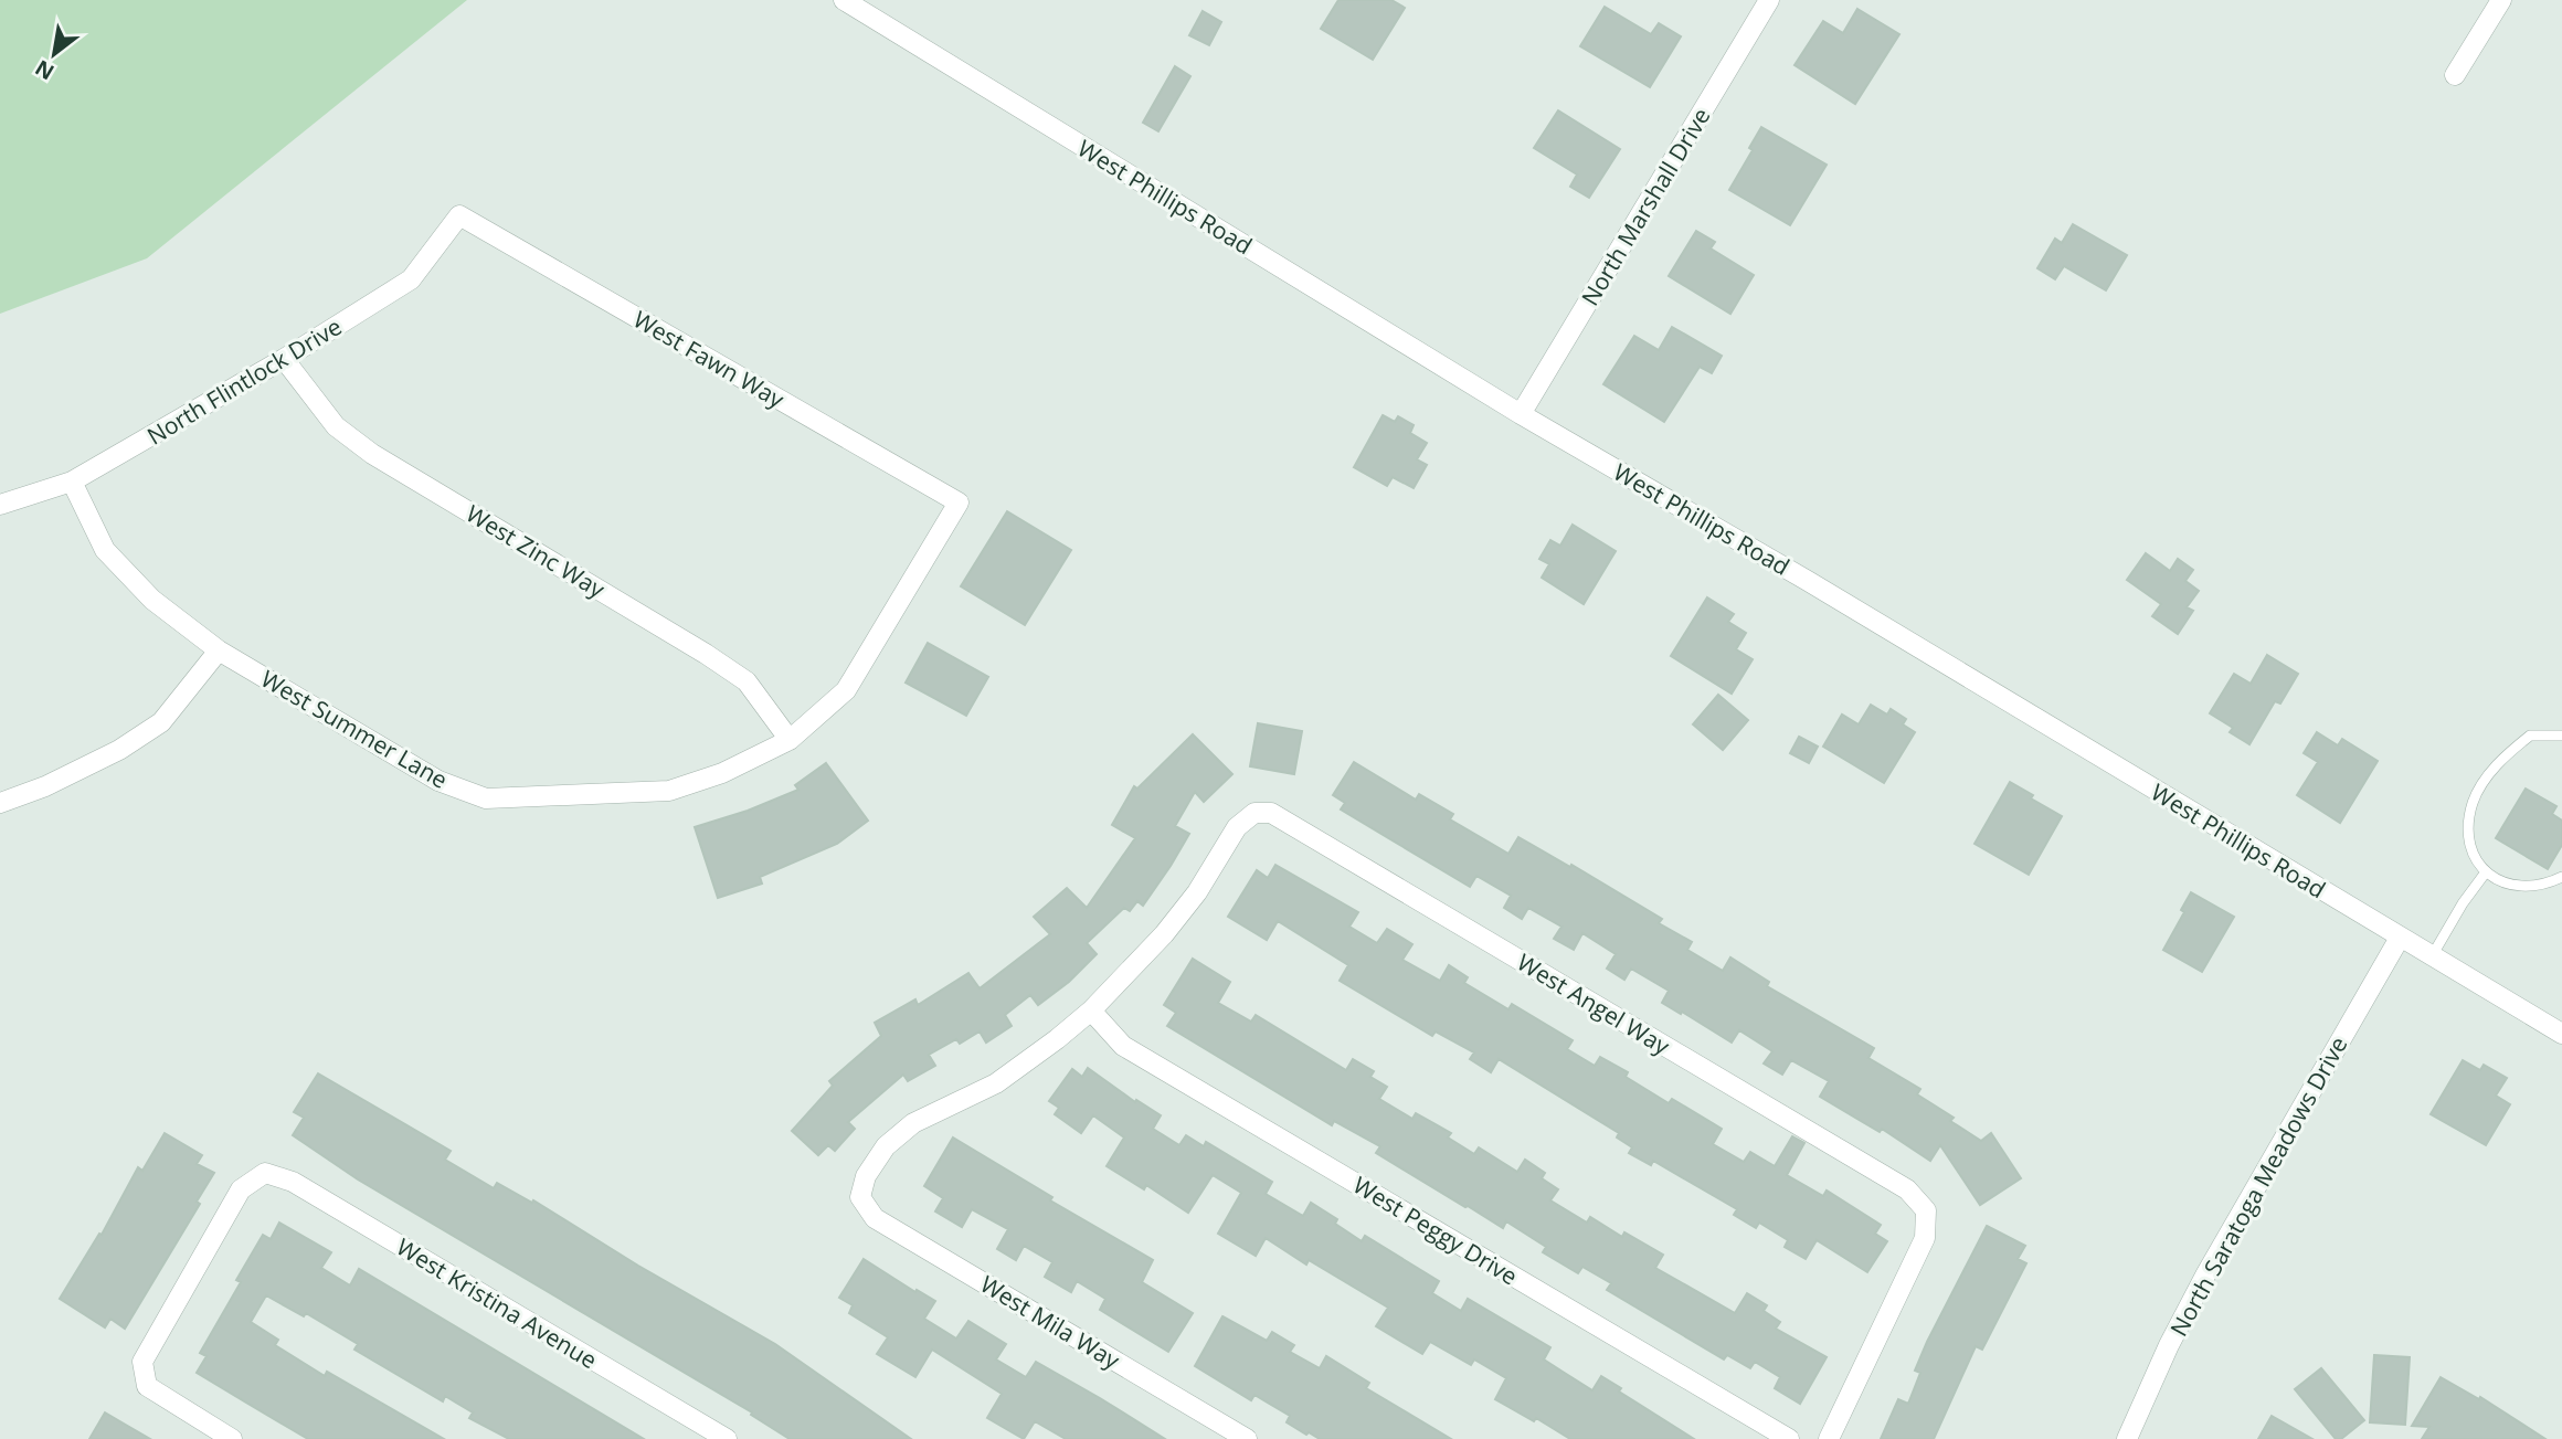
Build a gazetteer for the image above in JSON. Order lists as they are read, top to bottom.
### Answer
{
  "streets": {
    "street": [
      "West Phillips Road",
      "North Marshall Drive",
      "West Fawn Way",
      "North Flintlock Drive",
      "West Zinc Way",
      "West Summer Lane",
      "West Angel Way",
      "North Saratoga Meadows Drive",
      "West Peggy Drive",
      "West Kristina Avenue",
      "West Mila Way"
    ]
  },
  "crossings": [
    ["West Phillips Road", "North Marshall Drive"],
    ["West Phillips Road", "North Saratoga Meadows Drive"],
    ["West Fawn Way", "North Flintlock Drive"],
    ["West Fawn Way", "West Summer Lane"],
    ["North Flintlock Drive", "West Zinc Way"],
    ["North Flintlock Drive", "West Summer Lane"],
    ["West Zinc Way", "West Summer Lane"],
    ["West Angel Way", "West Peggy Drive"],
    ["West Angel Way", "West Mila Way"],
    ["West Peggy Drive", "West Mila Way"]
  ],
  "north": "bottom left"
}
